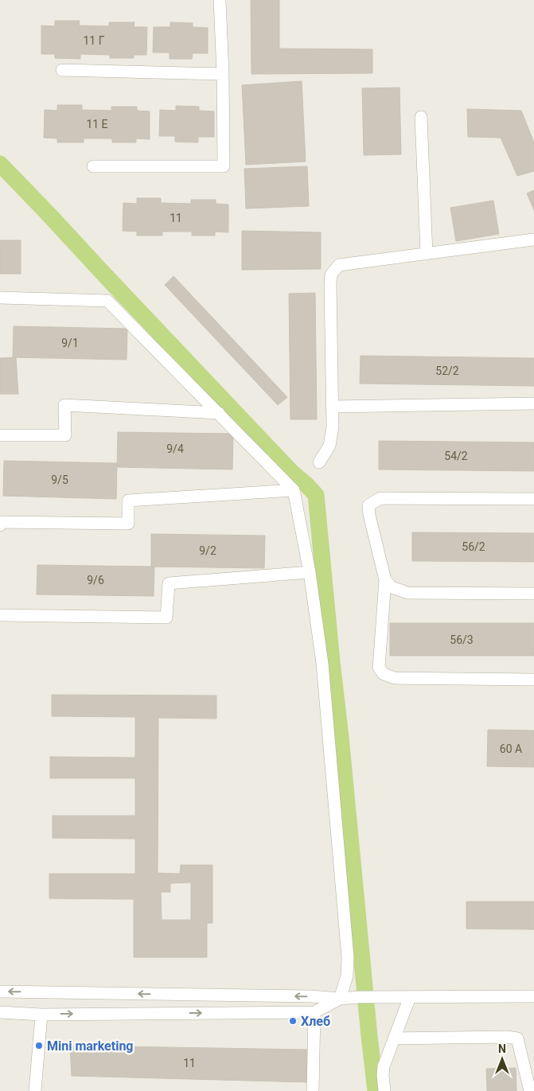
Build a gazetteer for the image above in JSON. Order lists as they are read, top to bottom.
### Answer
{
  "places": ["Хлеб", "Mini marketing"],
  "house_numbers": [
    "11 Г",
    "11 E",
    "11",
    "9/1",
    "52/2",
    "9/4",
    "54/2",
    "9/5",
    "56/2",
    "9/2",
    "9/6",
    "56/3",
    "60 A",
    "11"
  ],
  "north": "top"
}
